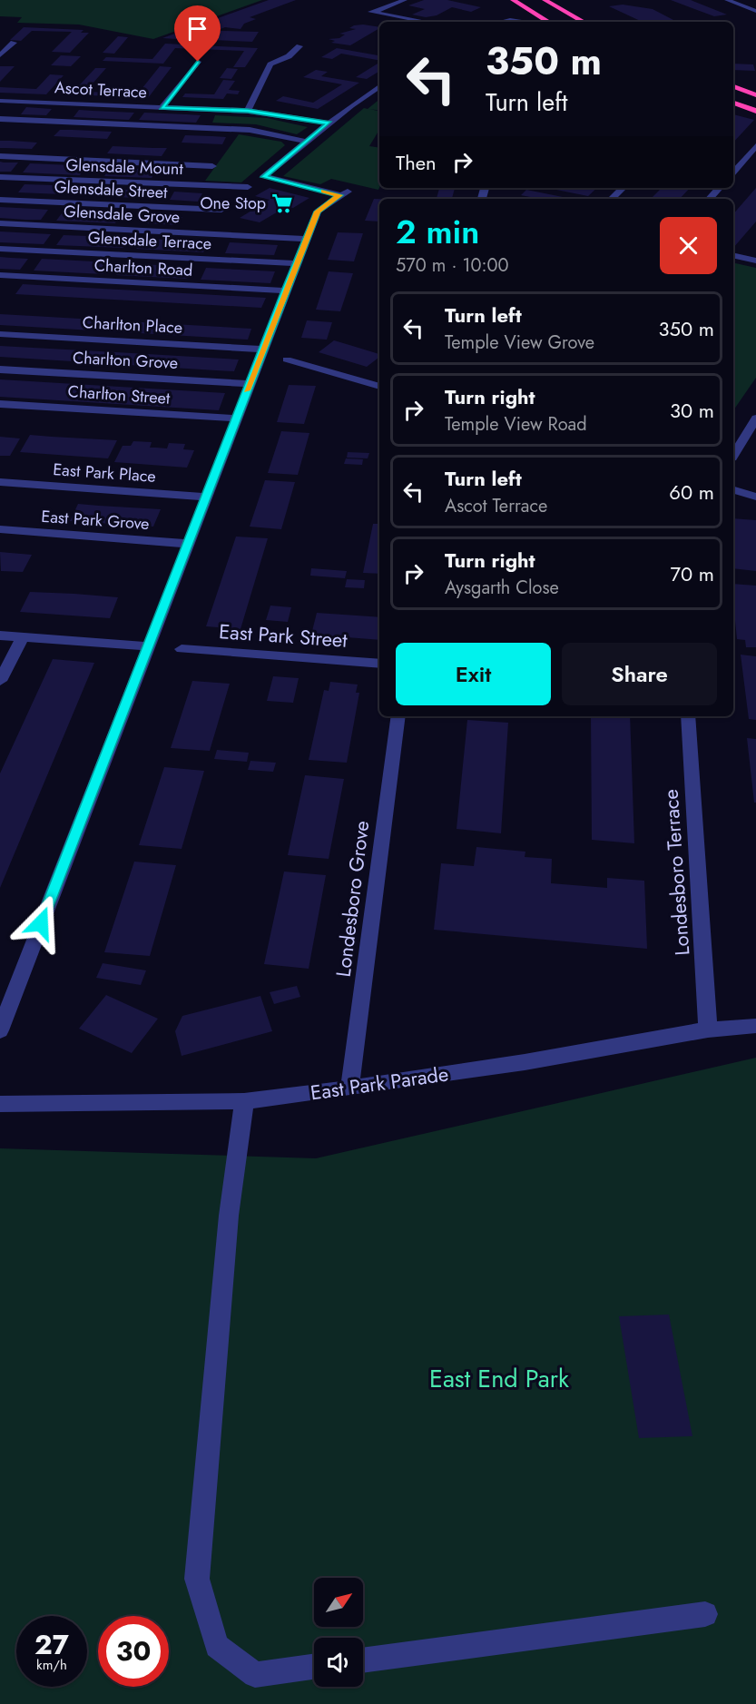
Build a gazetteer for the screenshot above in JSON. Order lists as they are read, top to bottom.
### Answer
{
  "streets": {
    "street": [
      "Ascot Terrace",
      "Glensdale Mount",
      "Glensdale Street",
      "Glensdale Grove",
      "Glensdale Terrace",
      "Charlton Road",
      "Charlton Place",
      "Charlton Grove",
      "Charlton Street",
      "East Park Place",
      "East Park Grove",
      "East Park Street",
      "Londesboro Terrace",
      "Londesboro Grove",
      "East Park Parade"
    ]
  },
  "crossings": [
    ["Glensdale Mount", "Glensdale Street"],
    ["Londesboro Terrace", "East Park Parade"],
    ["Londesboro Grove", "East Park Parade"]
  ],
  "parks": ["East End Park"],
  "places": {
    "supermarket": ["One Stop"]
  },
  "north": "top right",
  "page": {
    "turn": ["350 m", "Turn left"],
    "then": "Then",
    "heading": ["2 min", "570 m · 10:00"],
    "list": [
      {
        "name": "Turn left",
        "note": "Temple View Grove",
        "value": "350 m"
      },
      {
        "name": "Turn right",
        "note": "Temple View Road",
        "value": "30 m"
      },
      {
        "name": "Turn left",
        "note": "Ascot Terrace",
        "value": "60 m"
      },
      {
        "name": "Turn right",
        "note": "Aysgarth Close",
        "value": "70 m"
      }
    ],
    "buttons": ["Exit", "Share"],
    "speed": "27 km/h",
    "limit": "30"
  }
}
